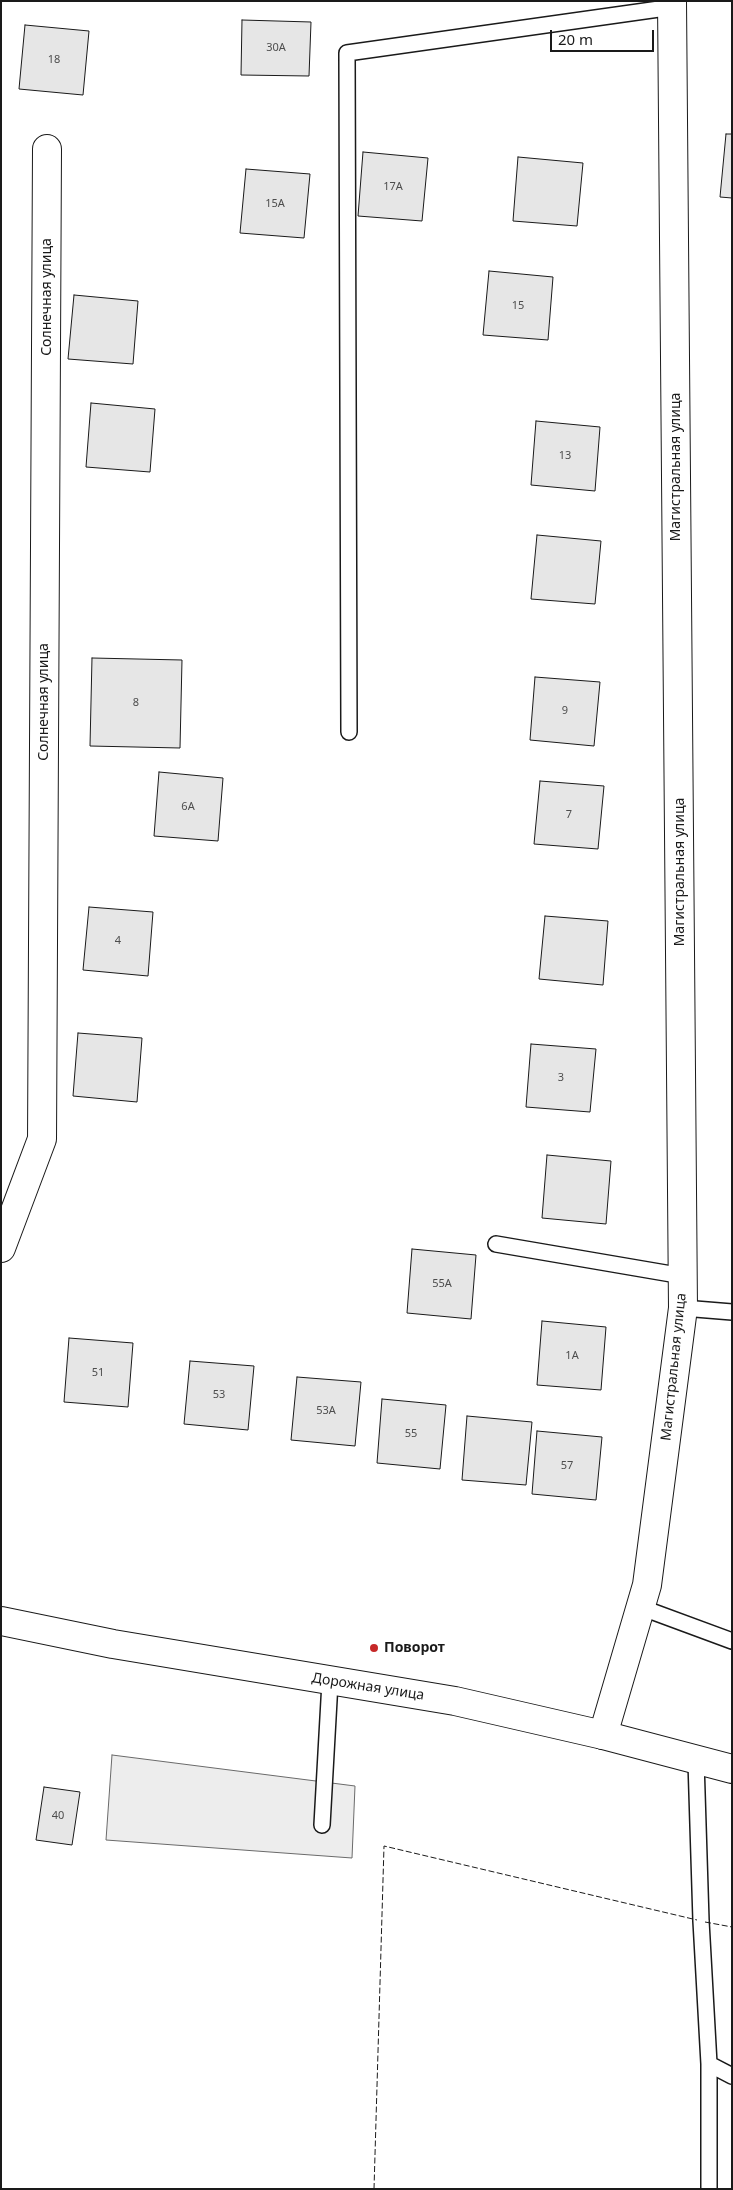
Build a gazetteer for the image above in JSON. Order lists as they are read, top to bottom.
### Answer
{
  "streets": {
    "street": ["Солнечная улица", "Магистральная улица", "Дорожная улица"]
  },
  "crossings": [
    ["Магистральная улица", "Дорожная улица"]
  ],
  "places": ["Поворот"],
  "house_numbers": [
    "30А",
    "18",
    "17А",
    "15А",
    "15",
    "13",
    "8",
    "9",
    "6А",
    "7",
    "4",
    "3",
    "55А",
    "1А",
    "51",
    "53",
    "53А",
    "55",
    "57",
    "40"
  ],
  "scale_bar": "20 m"
}
